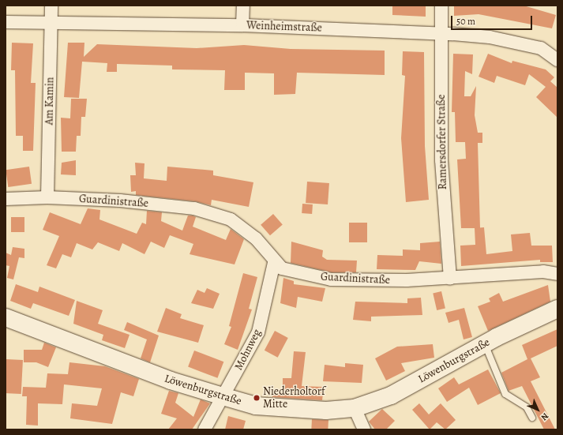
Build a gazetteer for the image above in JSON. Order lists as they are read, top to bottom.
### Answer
{
  "streets": {
    "street": [
      "Weinheimstraße",
      "Am Kamin",
      "Ramersdorfer Straße",
      "Guardinistraße",
      "Mohnweg",
      "Löwenburgstraße"
    ]
  },
  "crossings": [
    ["Weinheimstraße", "Am Kamin"],
    ["Weinheimstraße", "Ramersdorfer Straße"],
    ["Am Kamin", "Guardinistraße"],
    ["Ramersdorfer Straße", "Guardinistraße"],
    ["Guardinistraße", "Mohnweg"],
    ["Mohnweg", "Löwenburgstraße"]
  ],
  "places": ["Niederholtorf Mitte"],
  "scale_bar": "50 m",
  "north": "bottom right"
}
